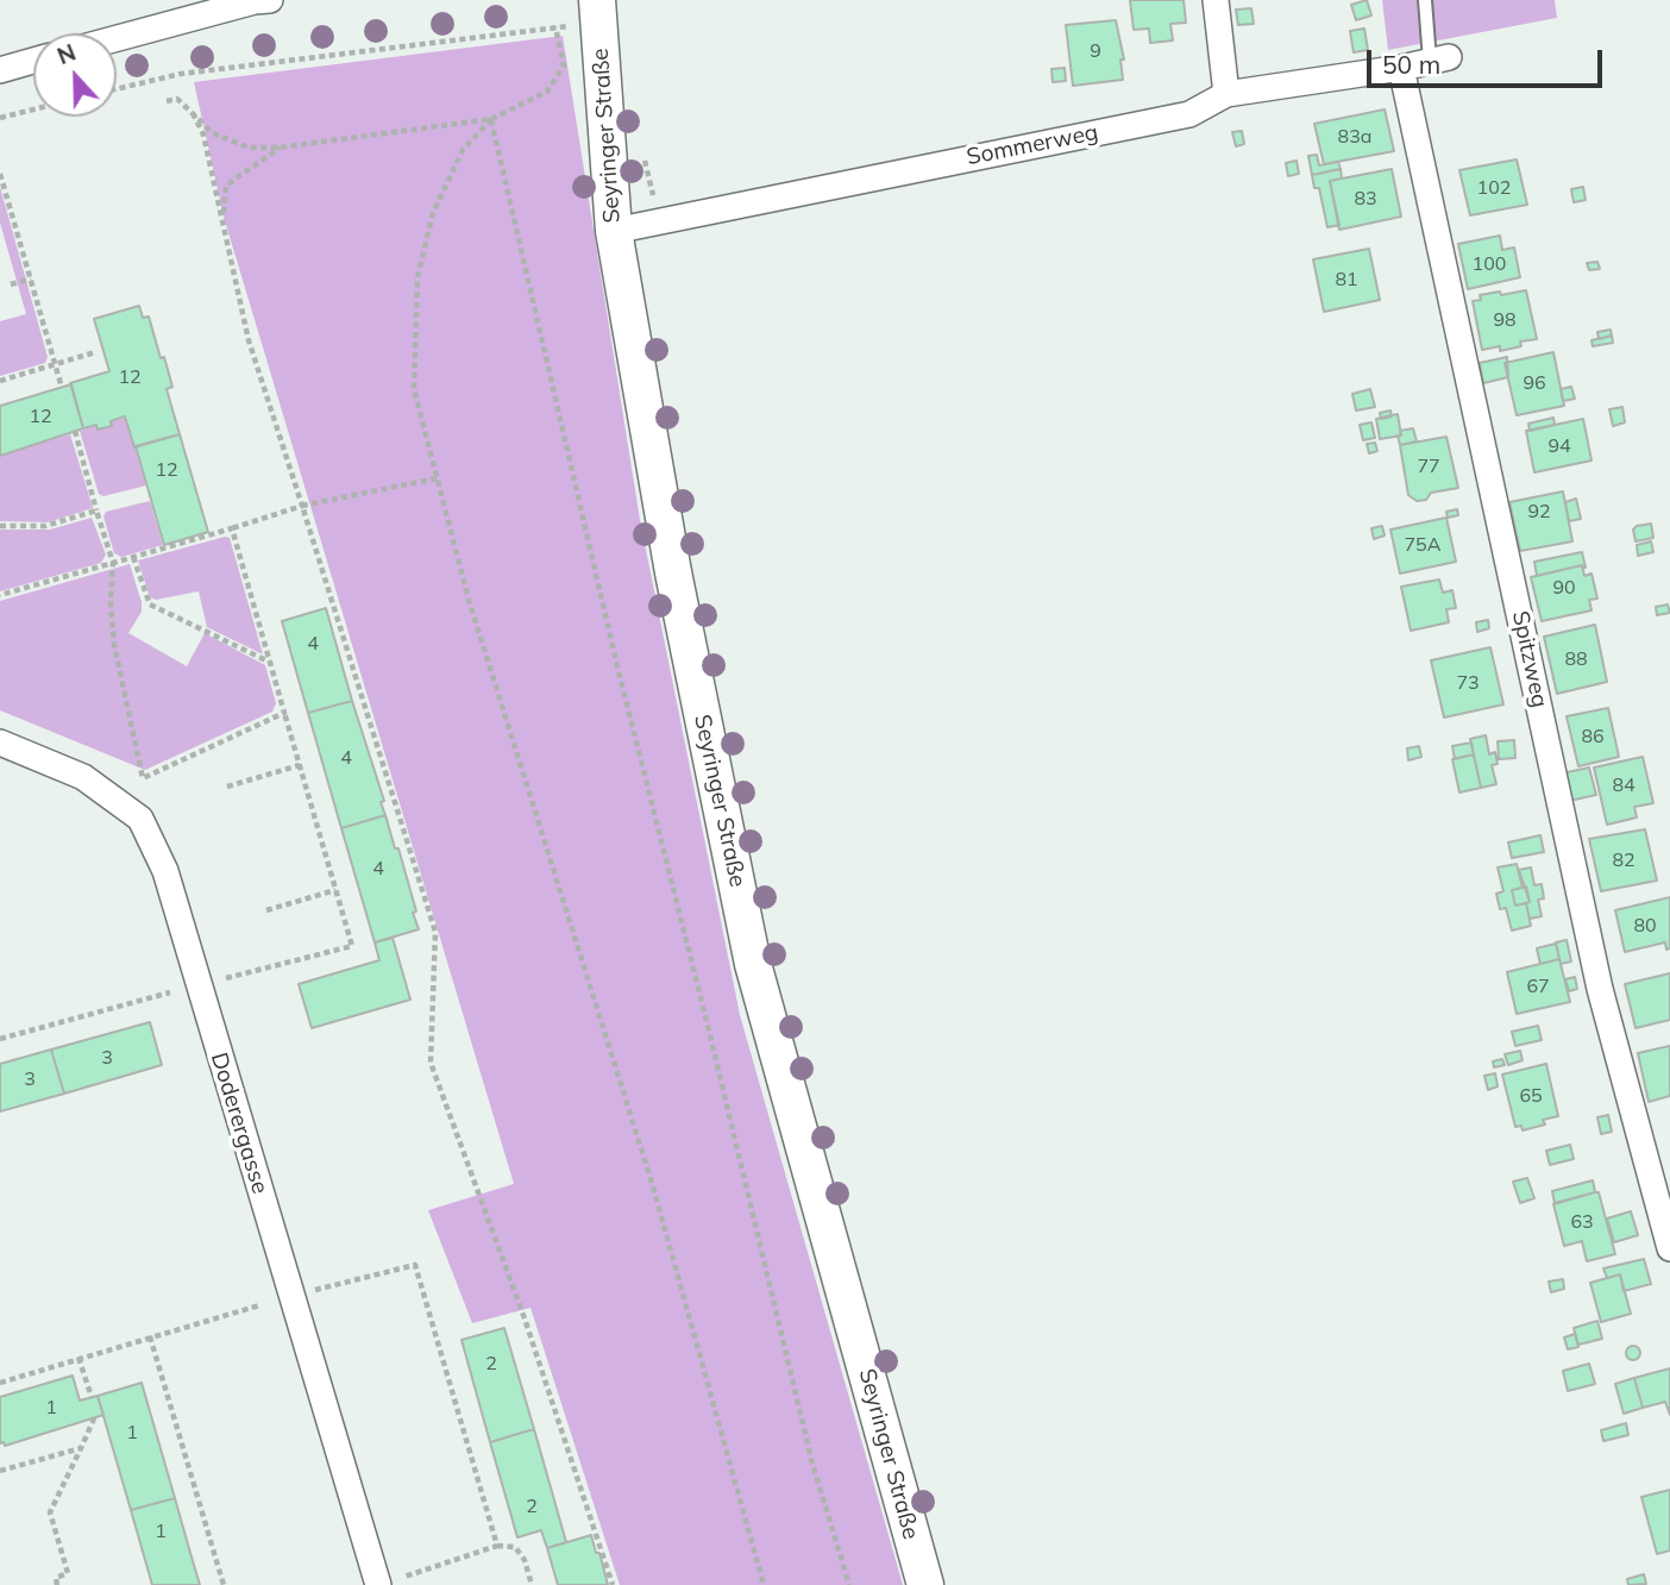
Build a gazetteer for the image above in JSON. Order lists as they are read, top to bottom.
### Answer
{
  "streets": {
    "main road": ["Seyringer Straße"],
    "street": ["Sommerweg", "Spitzweg", "Doderergasse"]
  },
  "crossings": [
    ["Seyringer Straße", "Sommerweg"],
    ["Sommerweg", "Spitzweg"]
  ],
  "house_numbers": [
    "9",
    "83a",
    "102",
    "83",
    "100",
    "81",
    "98",
    "12",
    "96",
    "12",
    "94",
    "77",
    "12",
    "92",
    "75A",
    "90",
    "4",
    "88",
    "73",
    "86",
    "4",
    "84",
    "82",
    "4",
    "80",
    "67",
    "3",
    "3",
    "65",
    "63",
    "2",
    "1",
    "1",
    "2",
    "1"
  ],
  "scale_bar": "50 m",
  "north": "top"
}
